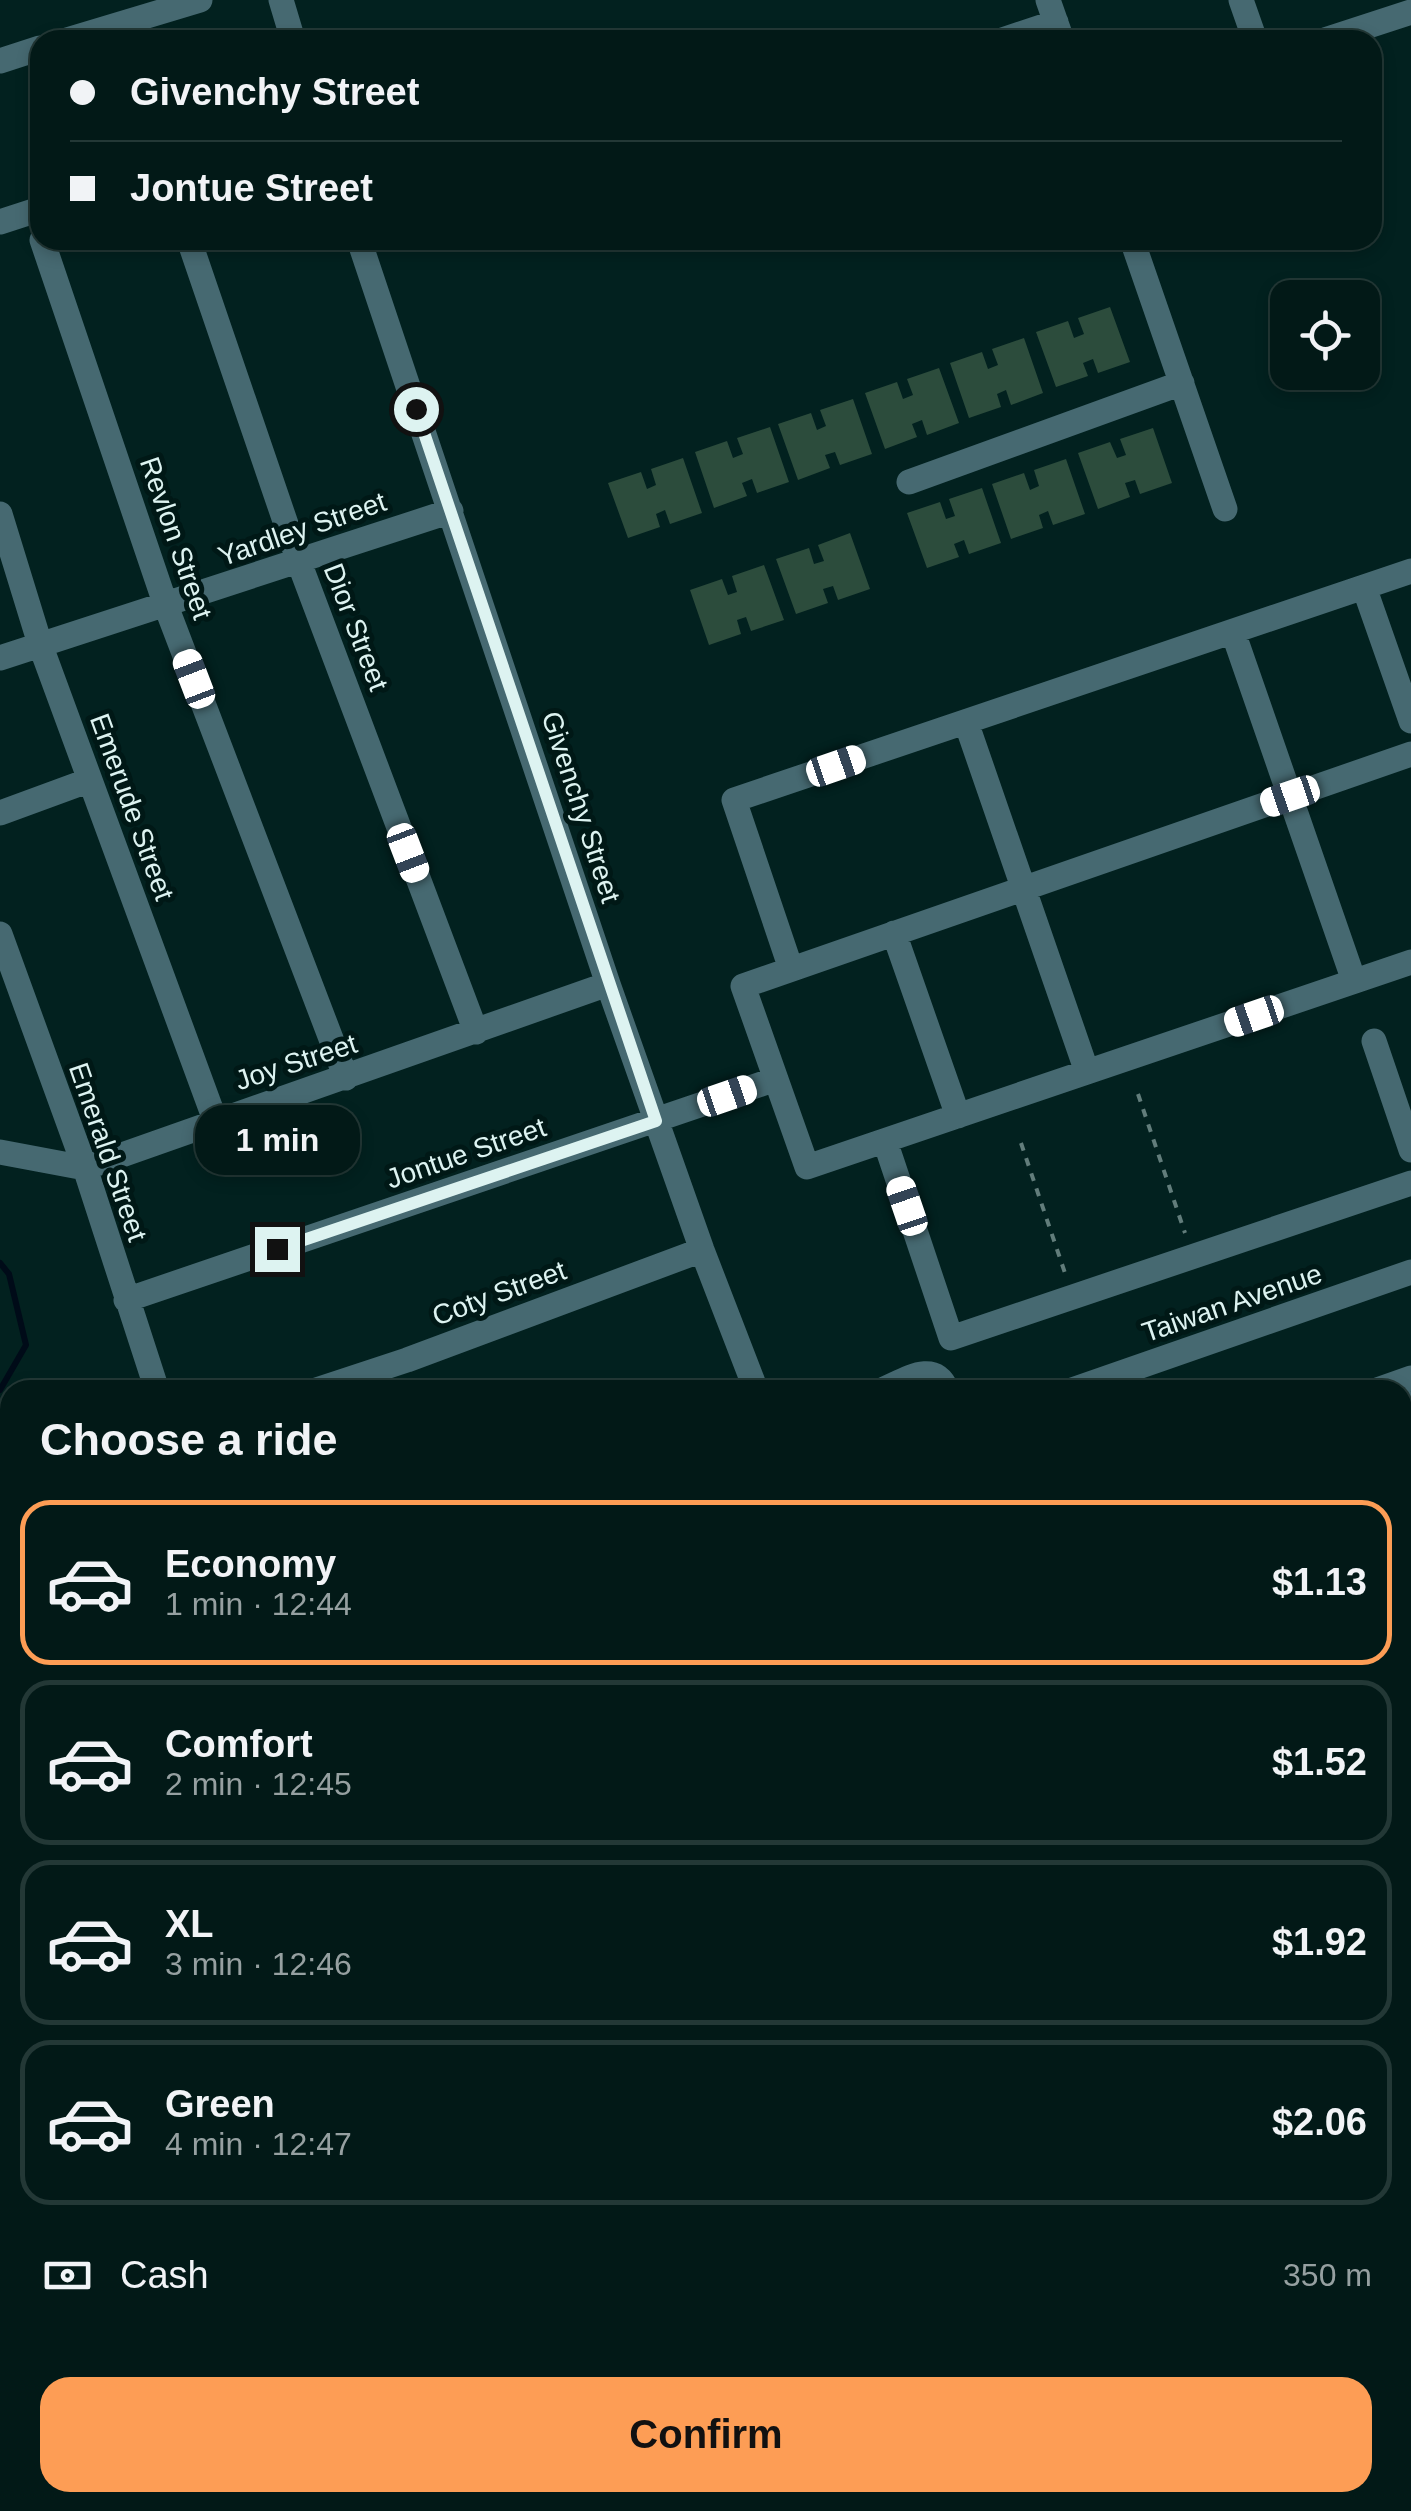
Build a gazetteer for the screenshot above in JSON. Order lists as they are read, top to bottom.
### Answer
{
  "streets": {
    "street": [
      "Yardley Street",
      "Revlon Street",
      "Dior Street",
      "Emerude Street",
      "Givenchy Street",
      "Joy Street",
      "Emerald Street",
      "Jontue Street",
      "Coty Street",
      "Taiwan Avenue"
    ]
  },
  "crossings": [
    ["Yardley Street", "Revlon Street"],
    ["Yardley Street", "Dior Street"],
    ["Yardley Street", "Emerude Street"],
    ["Yardley Street", "Givenchy Street"],
    ["Revlon Street", "Joy Street"],
    ["Dior Street", "Joy Street"],
    ["Emerude Street", "Joy Street"],
    ["Givenchy Street", "Joy Street"],
    ["Givenchy Street", "Jontue Street"],
    ["Givenchy Street", "Coty Street"],
    ["Joy Street", "Emerald Street"],
    ["Emerald Street", "Jontue Street"]
  ],
  "page": {
    "banner": ["Givenchy Street", "Jontue Street"],
    "bubble": "1 min",
    "heading": "Choose a ride",
    "list": [
      {
        "name": "Economy",
        "note": "1 min · 12:44",
        "value": "$1.13"
      },
      {
        "name": "Comfort",
        "note": "2 min · 12:45",
        "value": "$1.52"
      },
      {
        "name": "XL",
        "note": "3 min · 12:46",
        "value": "$1.92"
      },
      {
        "name": "Green",
        "note": "4 min · 12:47",
        "value": "$2.06"
      }
    ],
    "pay": ["Cash", "350 m"],
    "buttons": "Confirm"
  }
}
